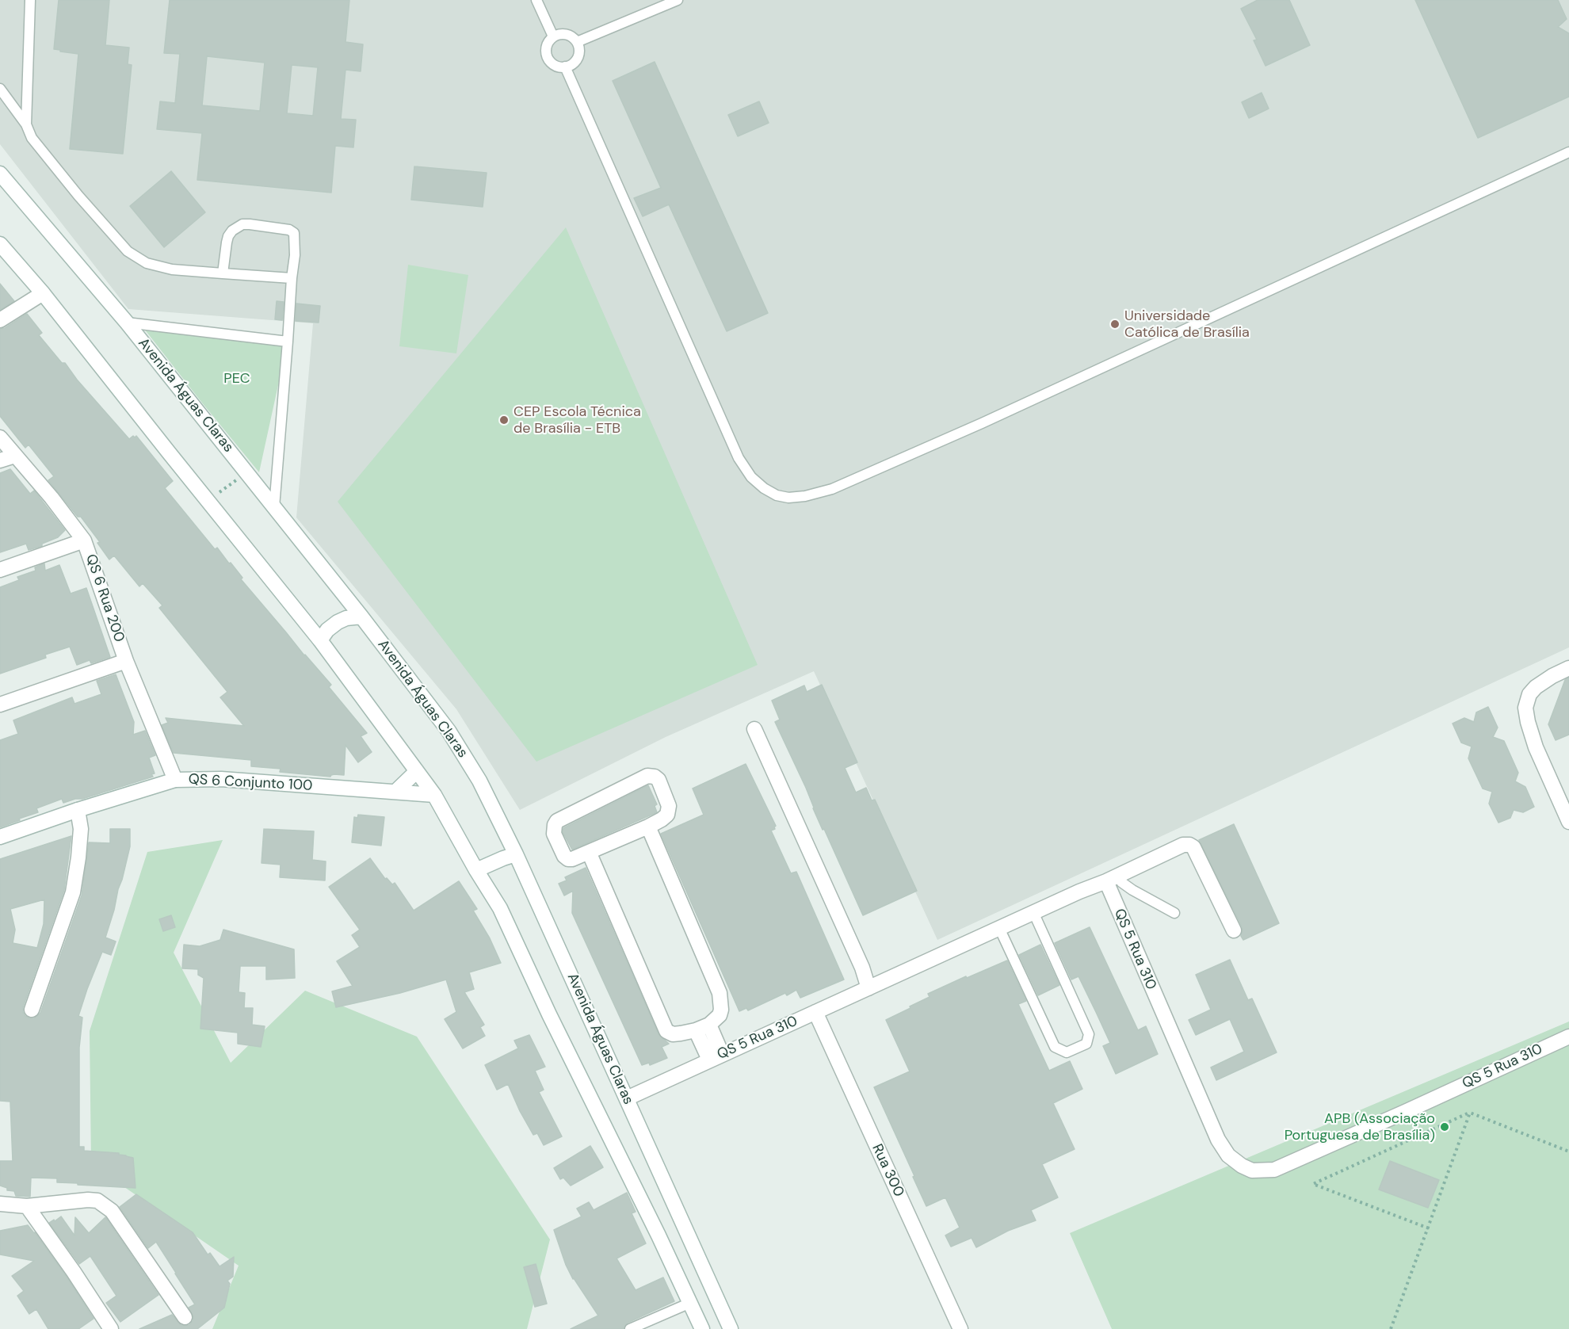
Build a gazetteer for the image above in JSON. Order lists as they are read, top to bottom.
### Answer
{
  "streets": {
    "street": [
      "Avenida Águas Claras",
      "QS 6 Rua 200",
      "QS 6 Conjunto 100",
      "QS 5 Rua 310",
      "Rua 300"
    ]
  },
  "crossings": [
    ["Avenida Águas Claras", "QS 5 Rua 310"],
    ["QS 6 Rua 200", "QS 6 Conjunto 100"],
    ["QS 5 Rua 310", "Rua 300"]
  ],
  "parks": ["PEC"],
  "places": ["Universidade Católica de Brasília", "CEP Escola Técnica de Brasília - ETB", "APB (Associação Portuguesa de Brasília)"]
}
